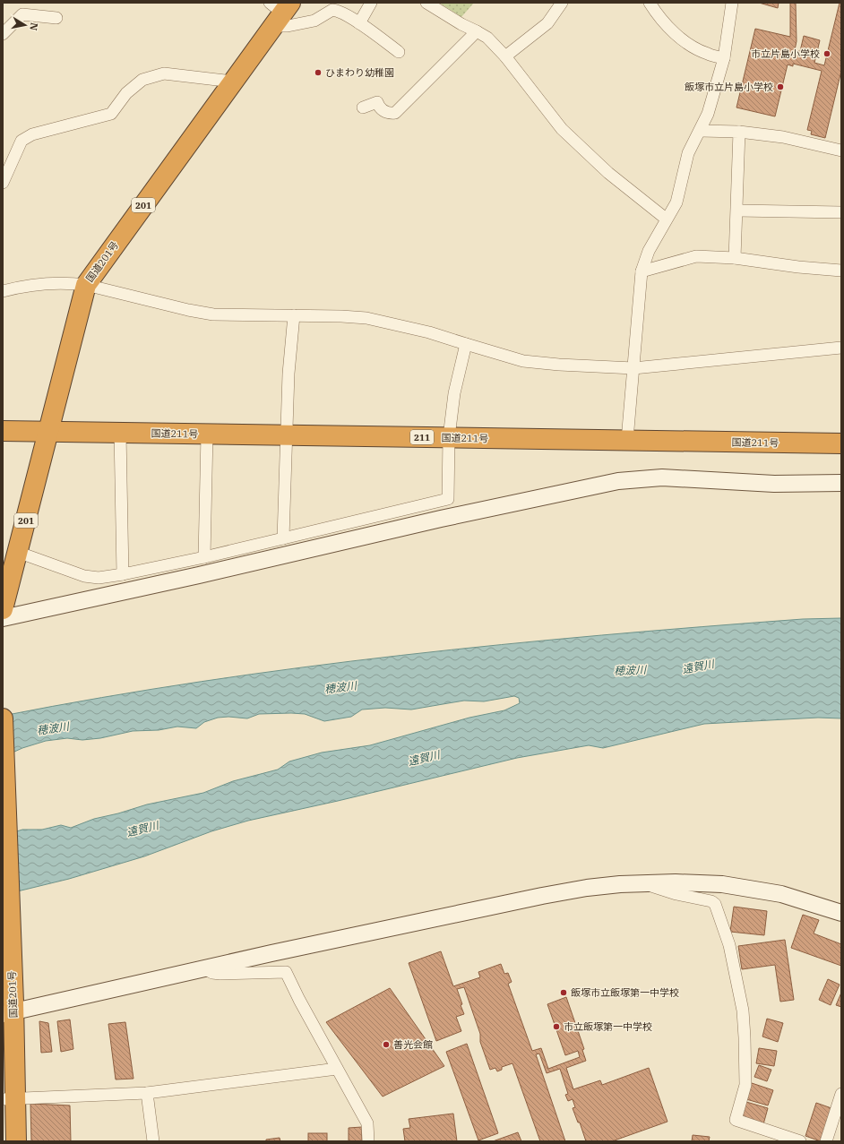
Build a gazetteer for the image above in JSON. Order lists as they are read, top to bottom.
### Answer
{
  "streets": {
    "highway": [
      "201",
      "国道201号",
      "国道211号",
      "211"
    ]
  },
  "crossings": [
    ["国道201号", "国道211号"]
  ],
  "water": ["遠賀川", "穂波川"],
  "places": [
    "市立片島小学校",
    "ひまわり幼稚園",
    "飯塚市立片島小学校",
    "飯塚市立飯塚第一中学校",
    "市立飯塚第一中学校",
    "善光会館"
  ],
  "north": "right"
}
